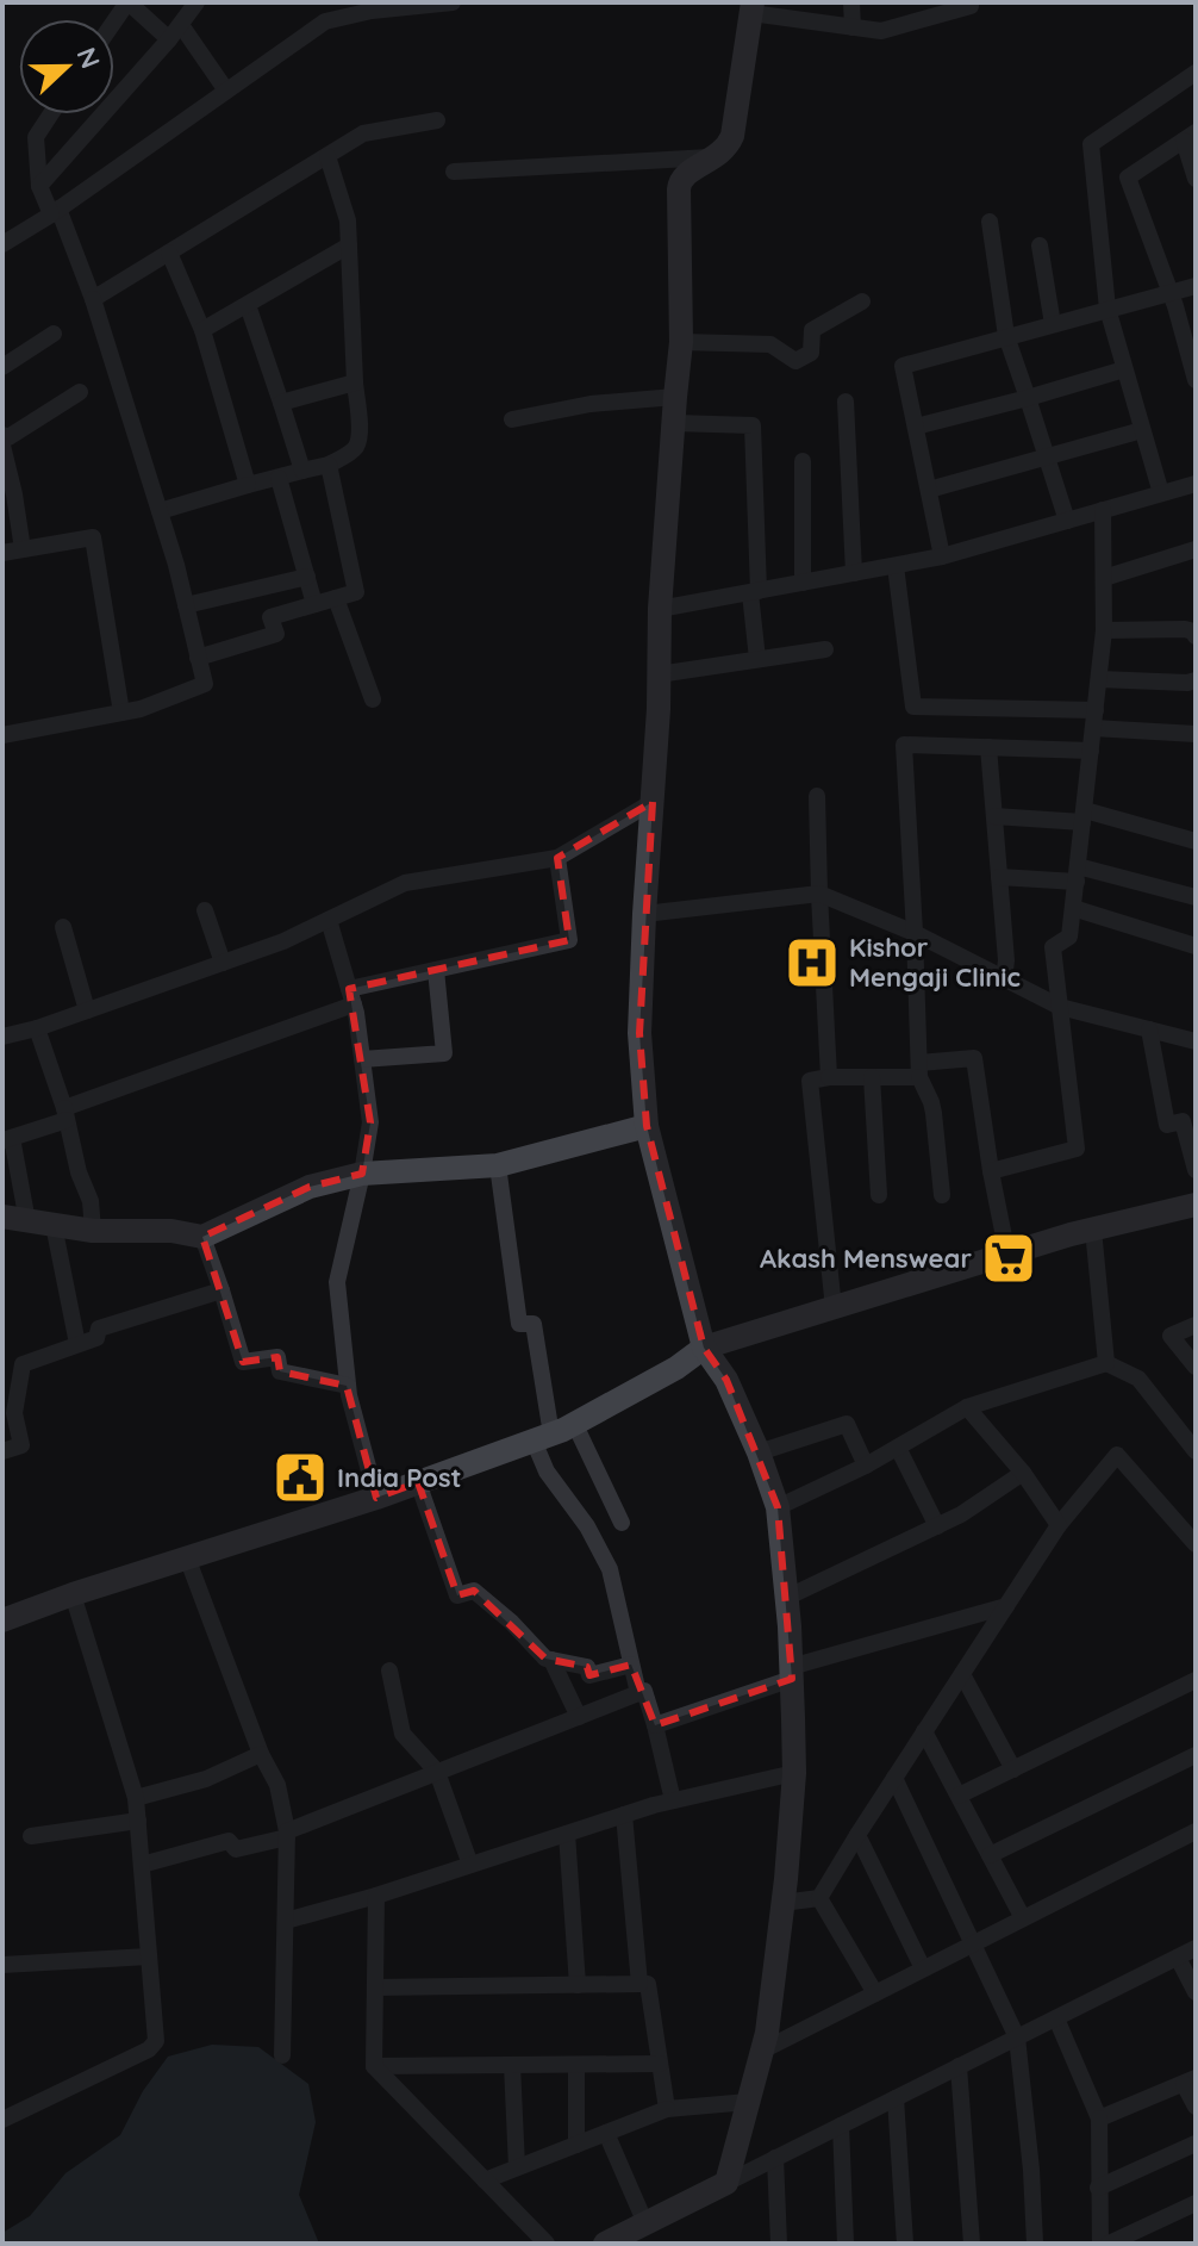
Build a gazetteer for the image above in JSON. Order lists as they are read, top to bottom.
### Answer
{
  "places": {
    "hospital": ["Kishor Mengaji Clinic"],
    "supermarket": ["Akash Menswear"],
    "public building": ["India Post"]
  },
  "north": "right"
}
